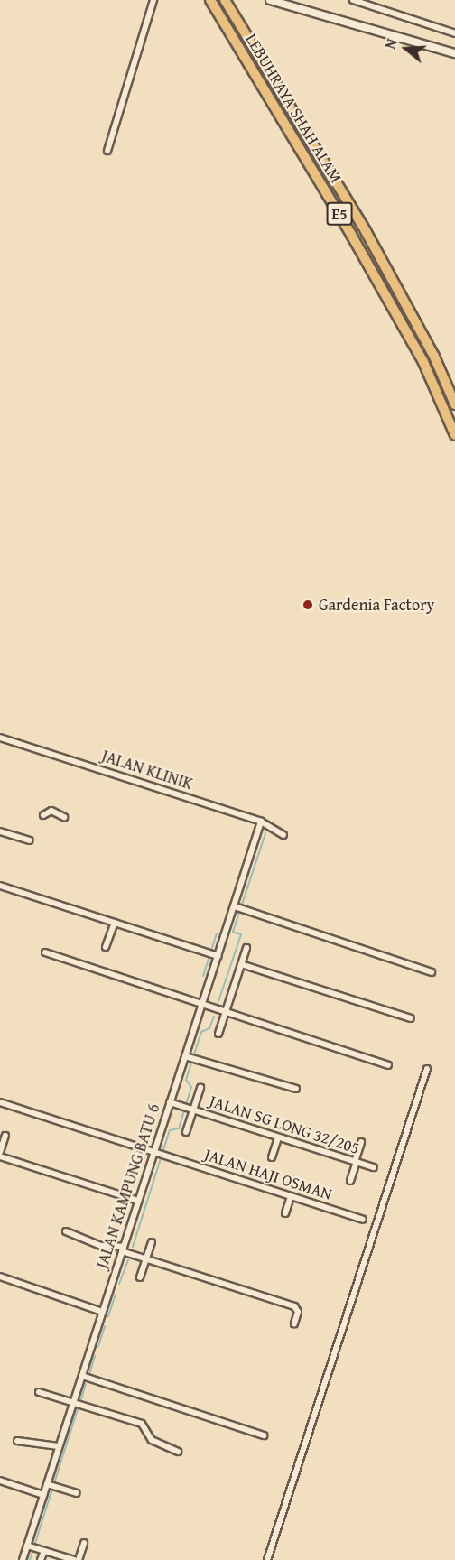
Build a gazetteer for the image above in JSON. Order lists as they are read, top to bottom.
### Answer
{
  "streets": {
    "highway": ["LEBUHRAYA SHAH ALAM", "E5"],
    "street": [
      "JALAN KLINIK",
      "JALAN SG LONG 32/205",
      "JALAN HAJI OSMAN",
      "JALAN KAMPUNG BATU 6"
    ]
  },
  "crossings": [
    ["JALAN KLINIK", "JALAN KAMPUNG BATU 6"],
    ["JALAN SG LONG 32/205", "JALAN KAMPUNG BATU 6"],
    ["JALAN HAJI OSMAN", "JALAN KAMPUNG BATU 6"]
  ],
  "places": ["Gardenia Factory"],
  "north": "left"
}
